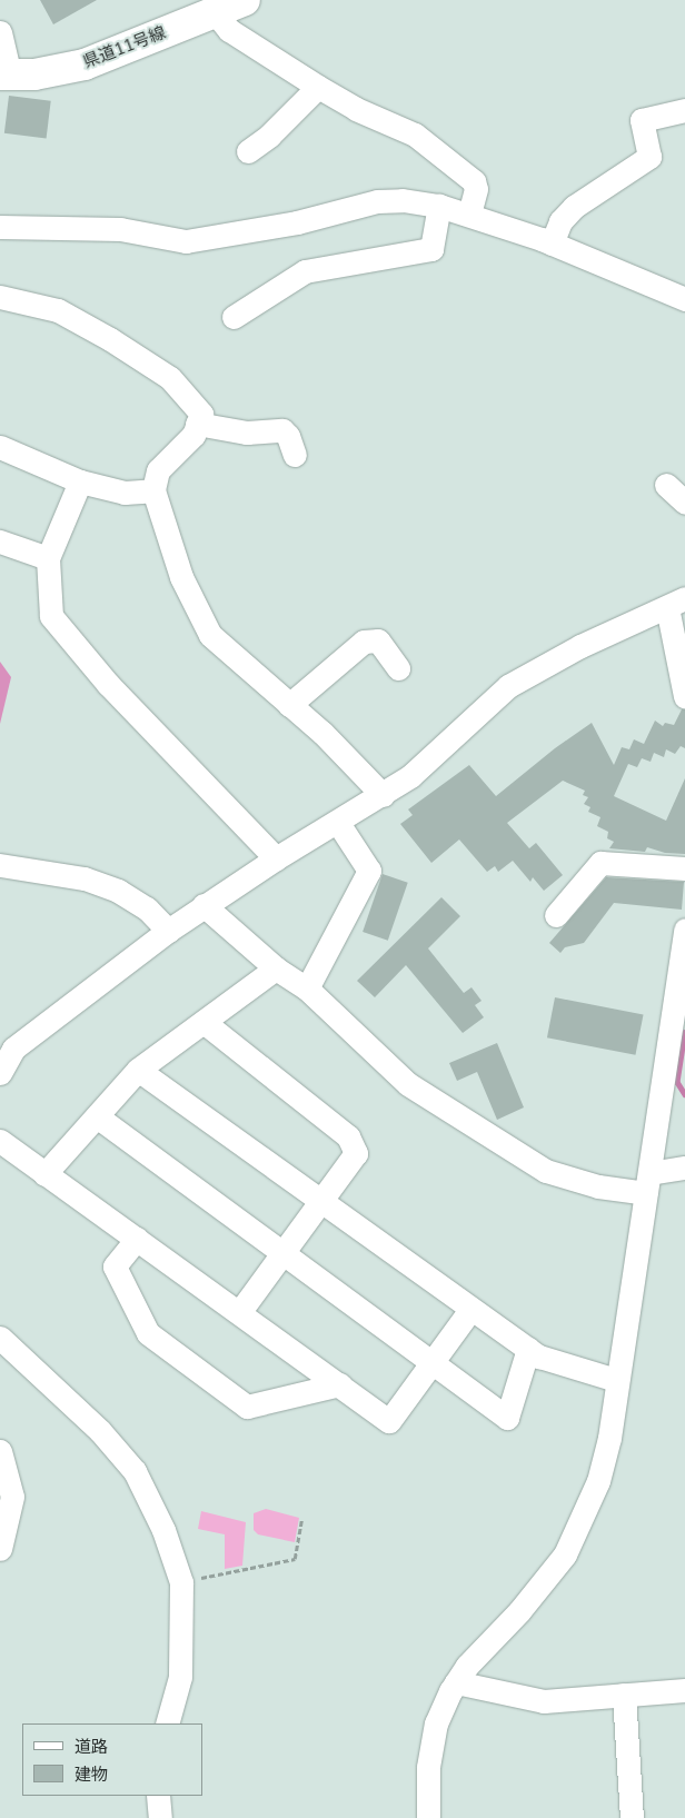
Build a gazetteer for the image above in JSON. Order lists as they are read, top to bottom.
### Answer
{
  "streets": {
    "main road": ["県道11号線"]
  },
  "legend": ["道路", "建物"]
}
